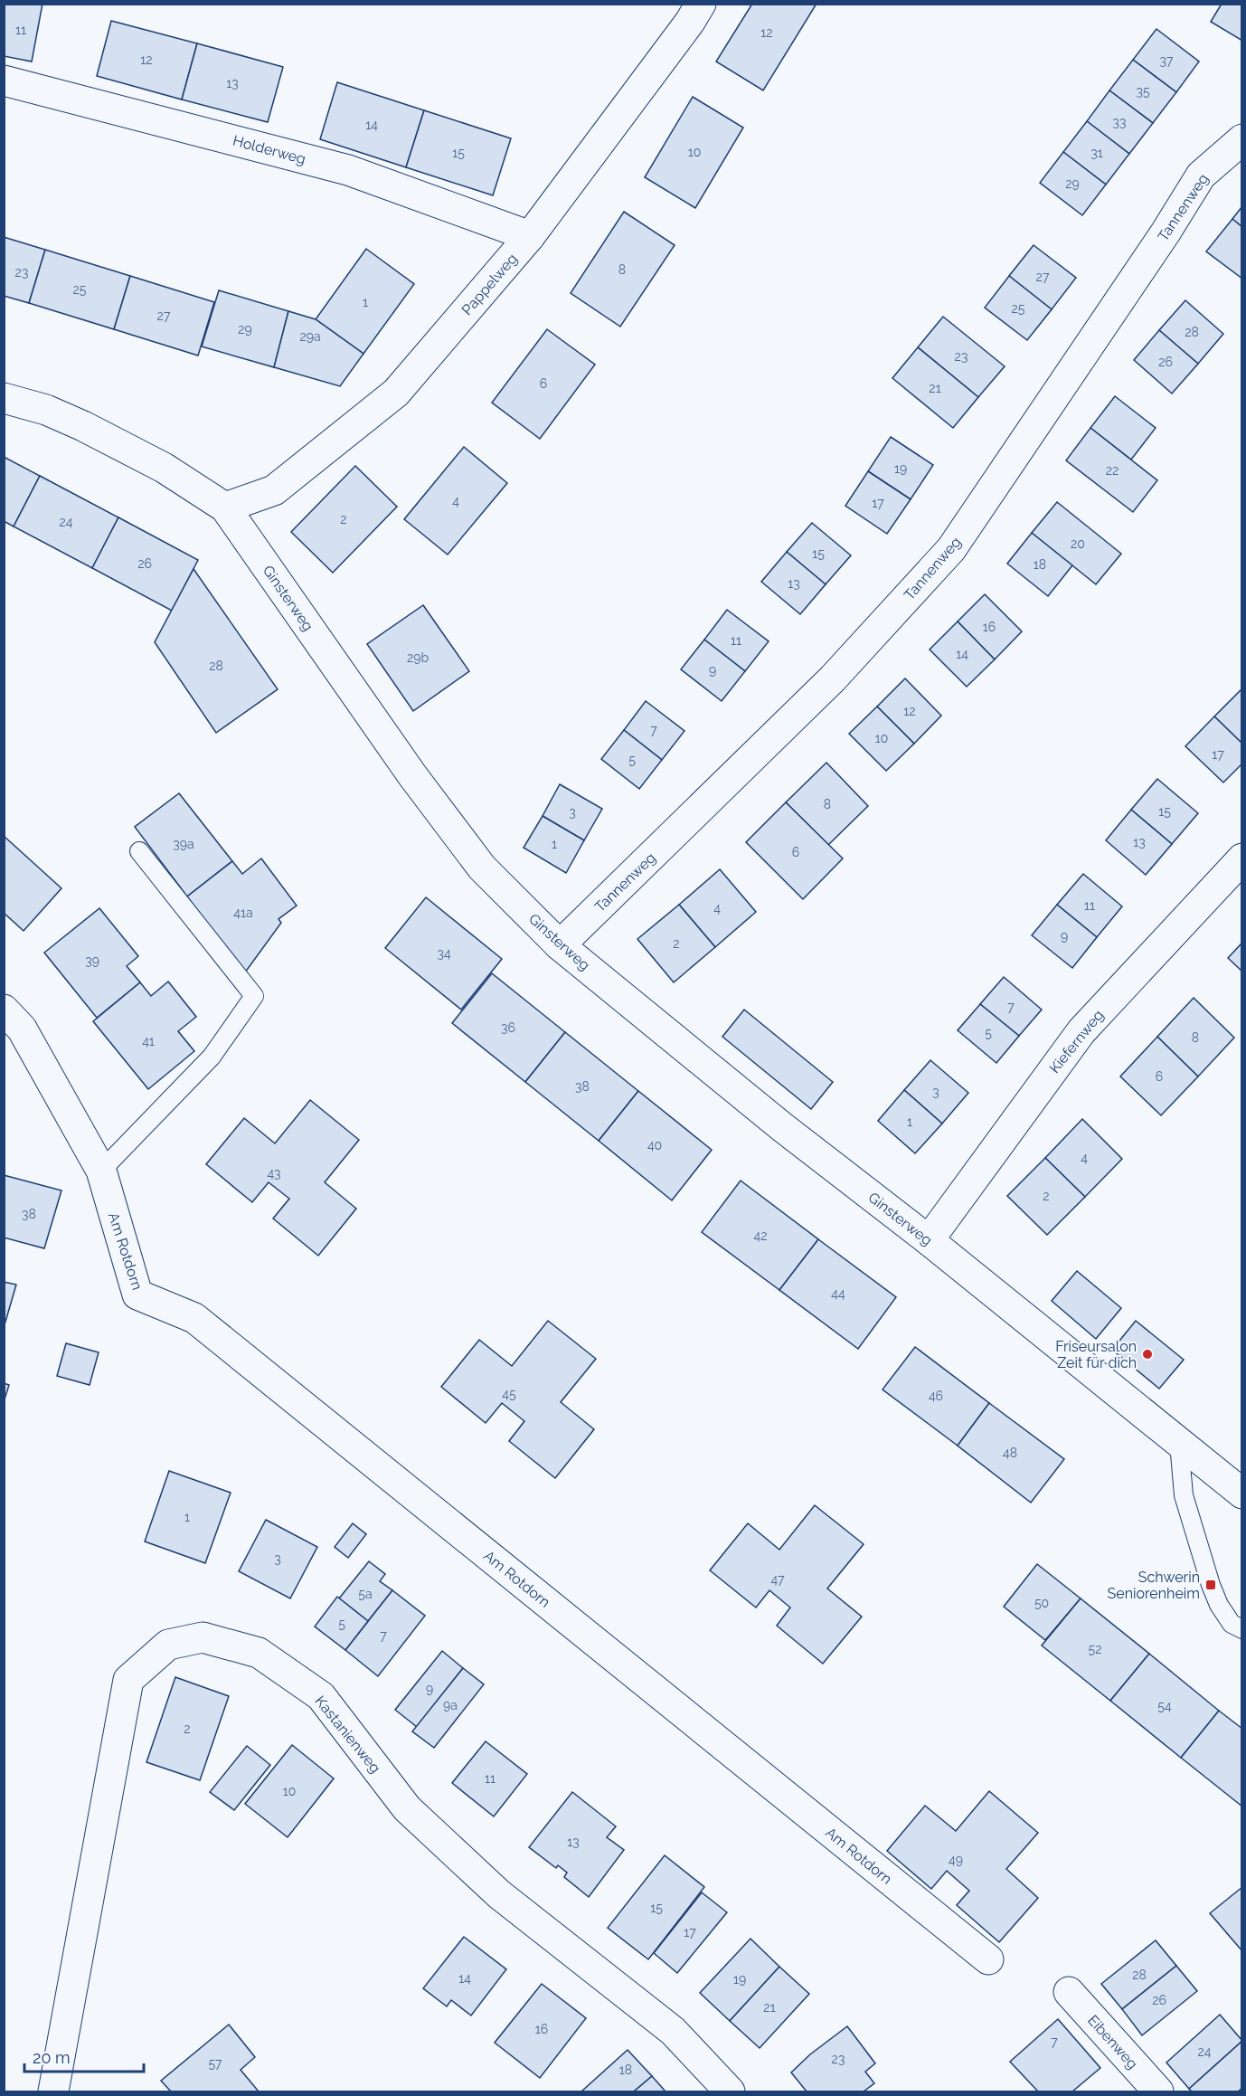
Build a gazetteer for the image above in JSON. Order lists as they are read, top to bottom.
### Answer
{
  "streets": {
    "street": [
      "Holderweg",
      "Tannenweg",
      "Pappelweg",
      "Ginsterweg",
      "Kiefernweg",
      "Am Rotdorn",
      "Kastanienweg",
      "Eibenweg"
    ]
  },
  "crossings": [
    ["Holderweg", "Pappelweg"],
    ["Tannenweg", "Ginsterweg"],
    ["Pappelweg", "Ginsterweg"],
    ["Ginsterweg", "Kiefernweg"]
  ],
  "places": {
    "other": ["Friseursalon Zeit für dich"],
    "transit": ["Schwerin Seniorenheim"]
  },
  "house_numbers": [
    "11",
    "12",
    "12",
    "37",
    "13",
    "35",
    "33",
    "14",
    "10",
    "15",
    "31",
    "29",
    "8",
    "23",
    "27",
    "25",
    "1",
    "25",
    "27",
    "29",
    "28",
    "29a",
    "23",
    "26",
    "6",
    "21",
    "19",
    "22",
    "4",
    "17",
    "2",
    "24",
    "20",
    "15",
    "26",
    "18",
    "13",
    "16",
    "11",
    "14",
    "29b",
    "28",
    "9",
    "12",
    "7",
    "10",
    "17",
    "5",
    "8",
    "15",
    "3",
    "13",
    "39a",
    "1",
    "6",
    "11",
    "4",
    "41a",
    "9",
    "2",
    "34",
    "39",
    "7",
    "36",
    "5",
    "8",
    "41",
    "6",
    "38",
    "3",
    "1",
    "40",
    "4",
    "43",
    "2",
    "38",
    "42",
    "44",
    "45",
    "46",
    "48",
    "1",
    "3",
    "47",
    "5a",
    "50",
    "5",
    "7",
    "52",
    "9",
    "9a",
    "54",
    "2",
    "11",
    "10",
    "13",
    "49",
    "15",
    "17",
    "28",
    "14",
    "19",
    "26",
    "21",
    "16",
    "7",
    "24",
    "23",
    "57",
    "18"
  ],
  "scale_bar": "20 m"
}
